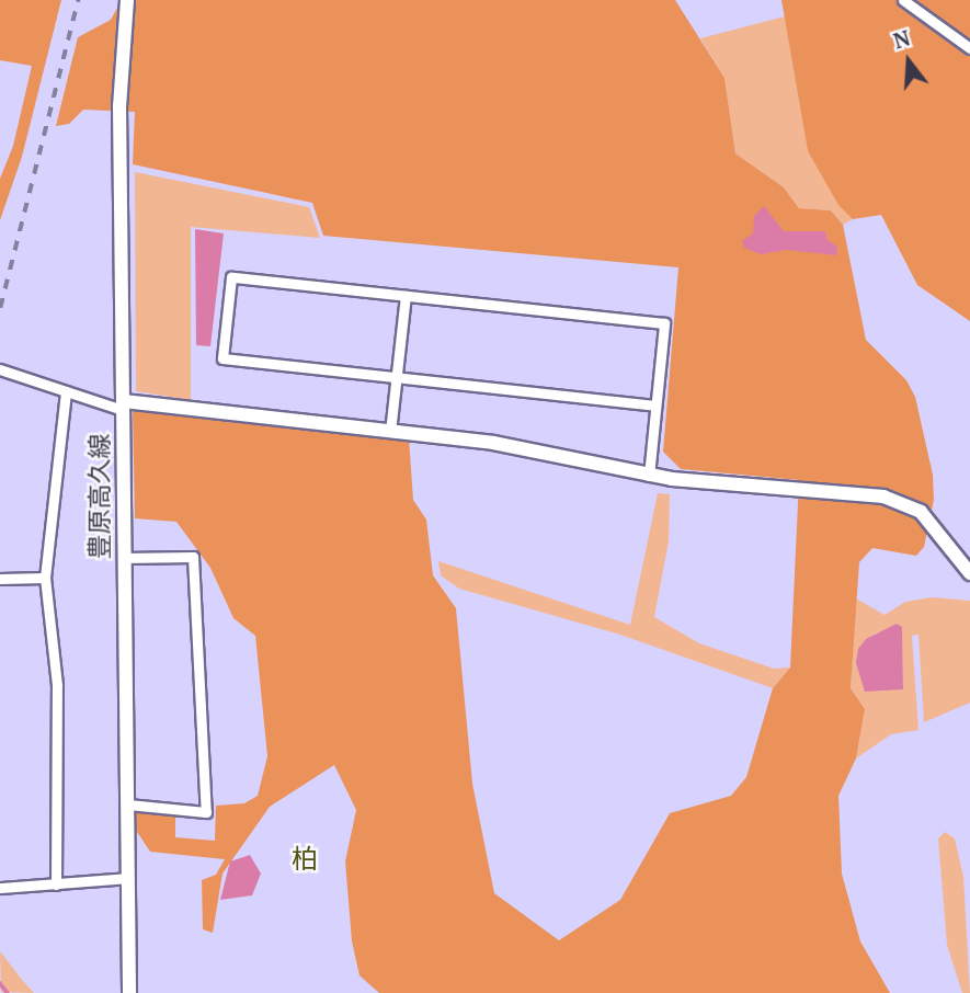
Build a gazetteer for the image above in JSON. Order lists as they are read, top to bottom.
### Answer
{
  "streets": {
    "main road": ["豊原高久線"]
  },
  "districts": ["柏"],
  "north": "top"
}
